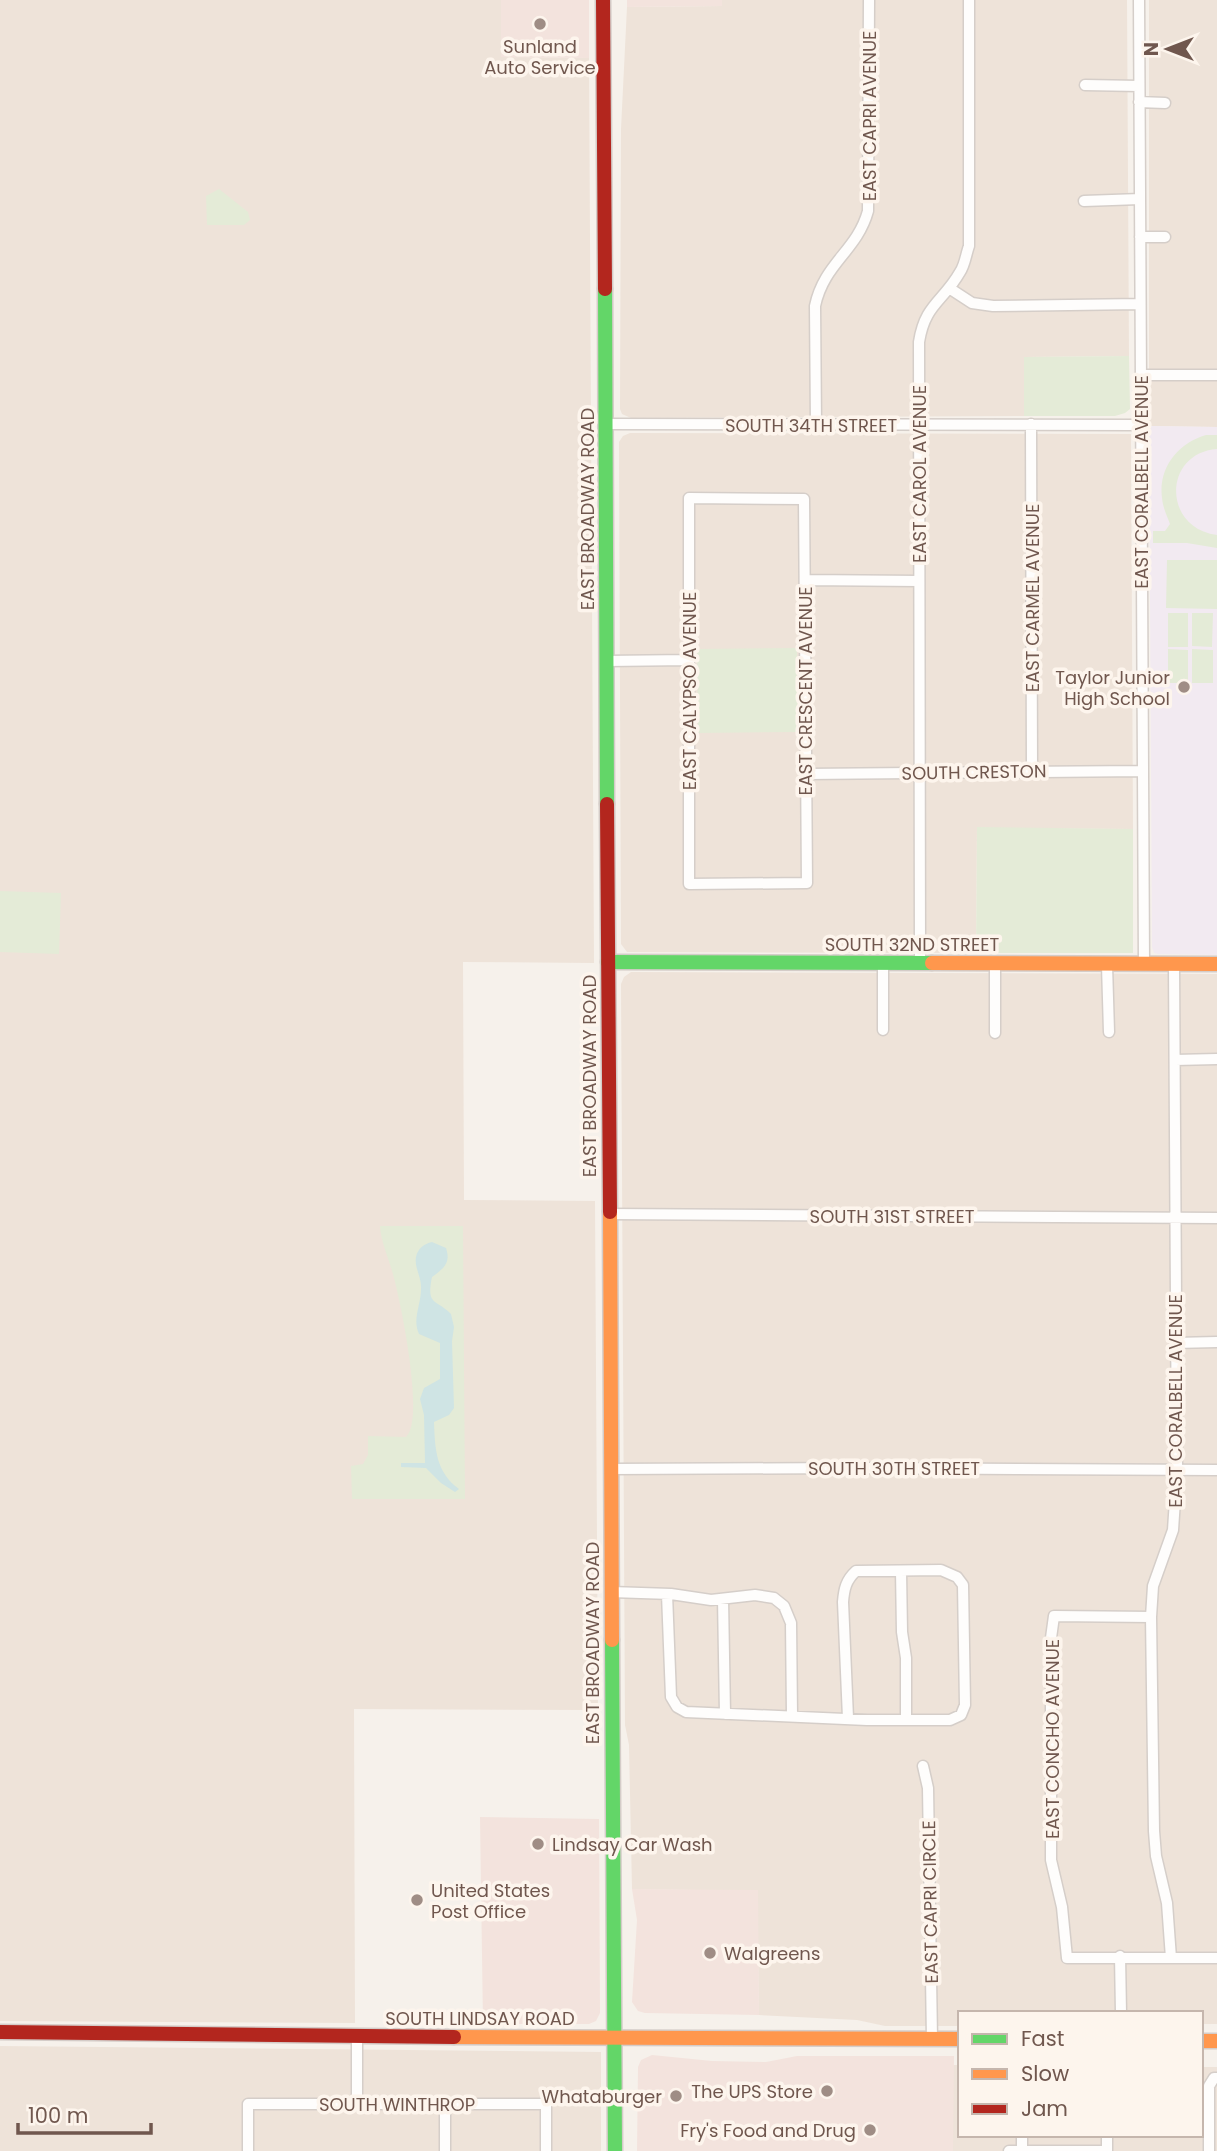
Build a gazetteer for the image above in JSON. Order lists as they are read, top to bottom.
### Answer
{
  "streets": {
    "main road": ["EAST BROADWAY ROAD", "SOUTH 32ND STREET", "SOUTH LINDSAY ROAD"],
    "street": [
      "EAST CAPRI AVENUE",
      "SOUTH 34TH STREET",
      "EAST CAROL AVENUE",
      "EAST CORALBELL AVENUE",
      "EAST CARMEL AVENUE",
      "EAST CALYPSO AVENUE",
      "EAST CRESCENT AVENUE",
      "SOUTH CRESTON",
      "SOUTH 31ST STREET",
      "SOUTH 30TH STREET",
      "EAST CONCHO AVENUE",
      "EAST CAPRI CIRCLE",
      "SOUTH WINTHROP"
    ]
  },
  "crossings": [
    ["EAST CAPRI AVENUE", "SOUTH 34TH STREET"],
    ["SOUTH 34TH STREET", "EAST CAROL AVENUE"],
    ["SOUTH 34TH STREET", "EAST CORALBELL AVENUE"],
    ["SOUTH 34TH STREET", "EAST BROADWAY ROAD"],
    ["SOUTH 34TH STREET", "EAST CARMEL AVENUE"],
    ["EAST CAROL AVENUE", "SOUTH CRESTON"],
    ["EAST CAROL AVENUE", "SOUTH 32ND STREET"],
    ["EAST CORALBELL AVENUE", "SOUTH CRESTON"],
    ["EAST CORALBELL AVENUE", "SOUTH 32ND STREET"],
    ["EAST CORALBELL AVENUE", "SOUTH 31ST STREET"],
    ["EAST CORALBELL AVENUE", "SOUTH 30TH STREET"],
    ["EAST CORALBELL AVENUE", "EAST CONCHO AVENUE"],
    ["EAST BROADWAY ROAD", "SOUTH 32ND STREET"],
    ["EAST BROADWAY ROAD", "SOUTH 31ST STREET"],
    ["EAST BROADWAY ROAD", "SOUTH 30TH STREET"],
    ["EAST BROADWAY ROAD", "SOUTH LINDSAY ROAD"],
    ["EAST CARMEL AVENUE", "SOUTH CRESTON"],
    ["EAST CALYPSO AVENUE", "EAST CRESCENT AVENUE"],
    ["EAST CRESCENT AVENUE", "SOUTH CRESTON"],
    ["EAST CAPRI CIRCLE", "SOUTH LINDSAY ROAD"]
  ],
  "places": [
    "Sunland Auto Service",
    "Taylor Junior High School",
    "Lindsay Car Wash",
    "United States Post Office",
    "Walgreens",
    "The UPS Store",
    "Whataburger",
    "Fry's Food and Drug"
  ],
  "legend": ["Fast", "Slow", "Jam"],
  "scale_bar": "100 m",
  "north": "left"
}
